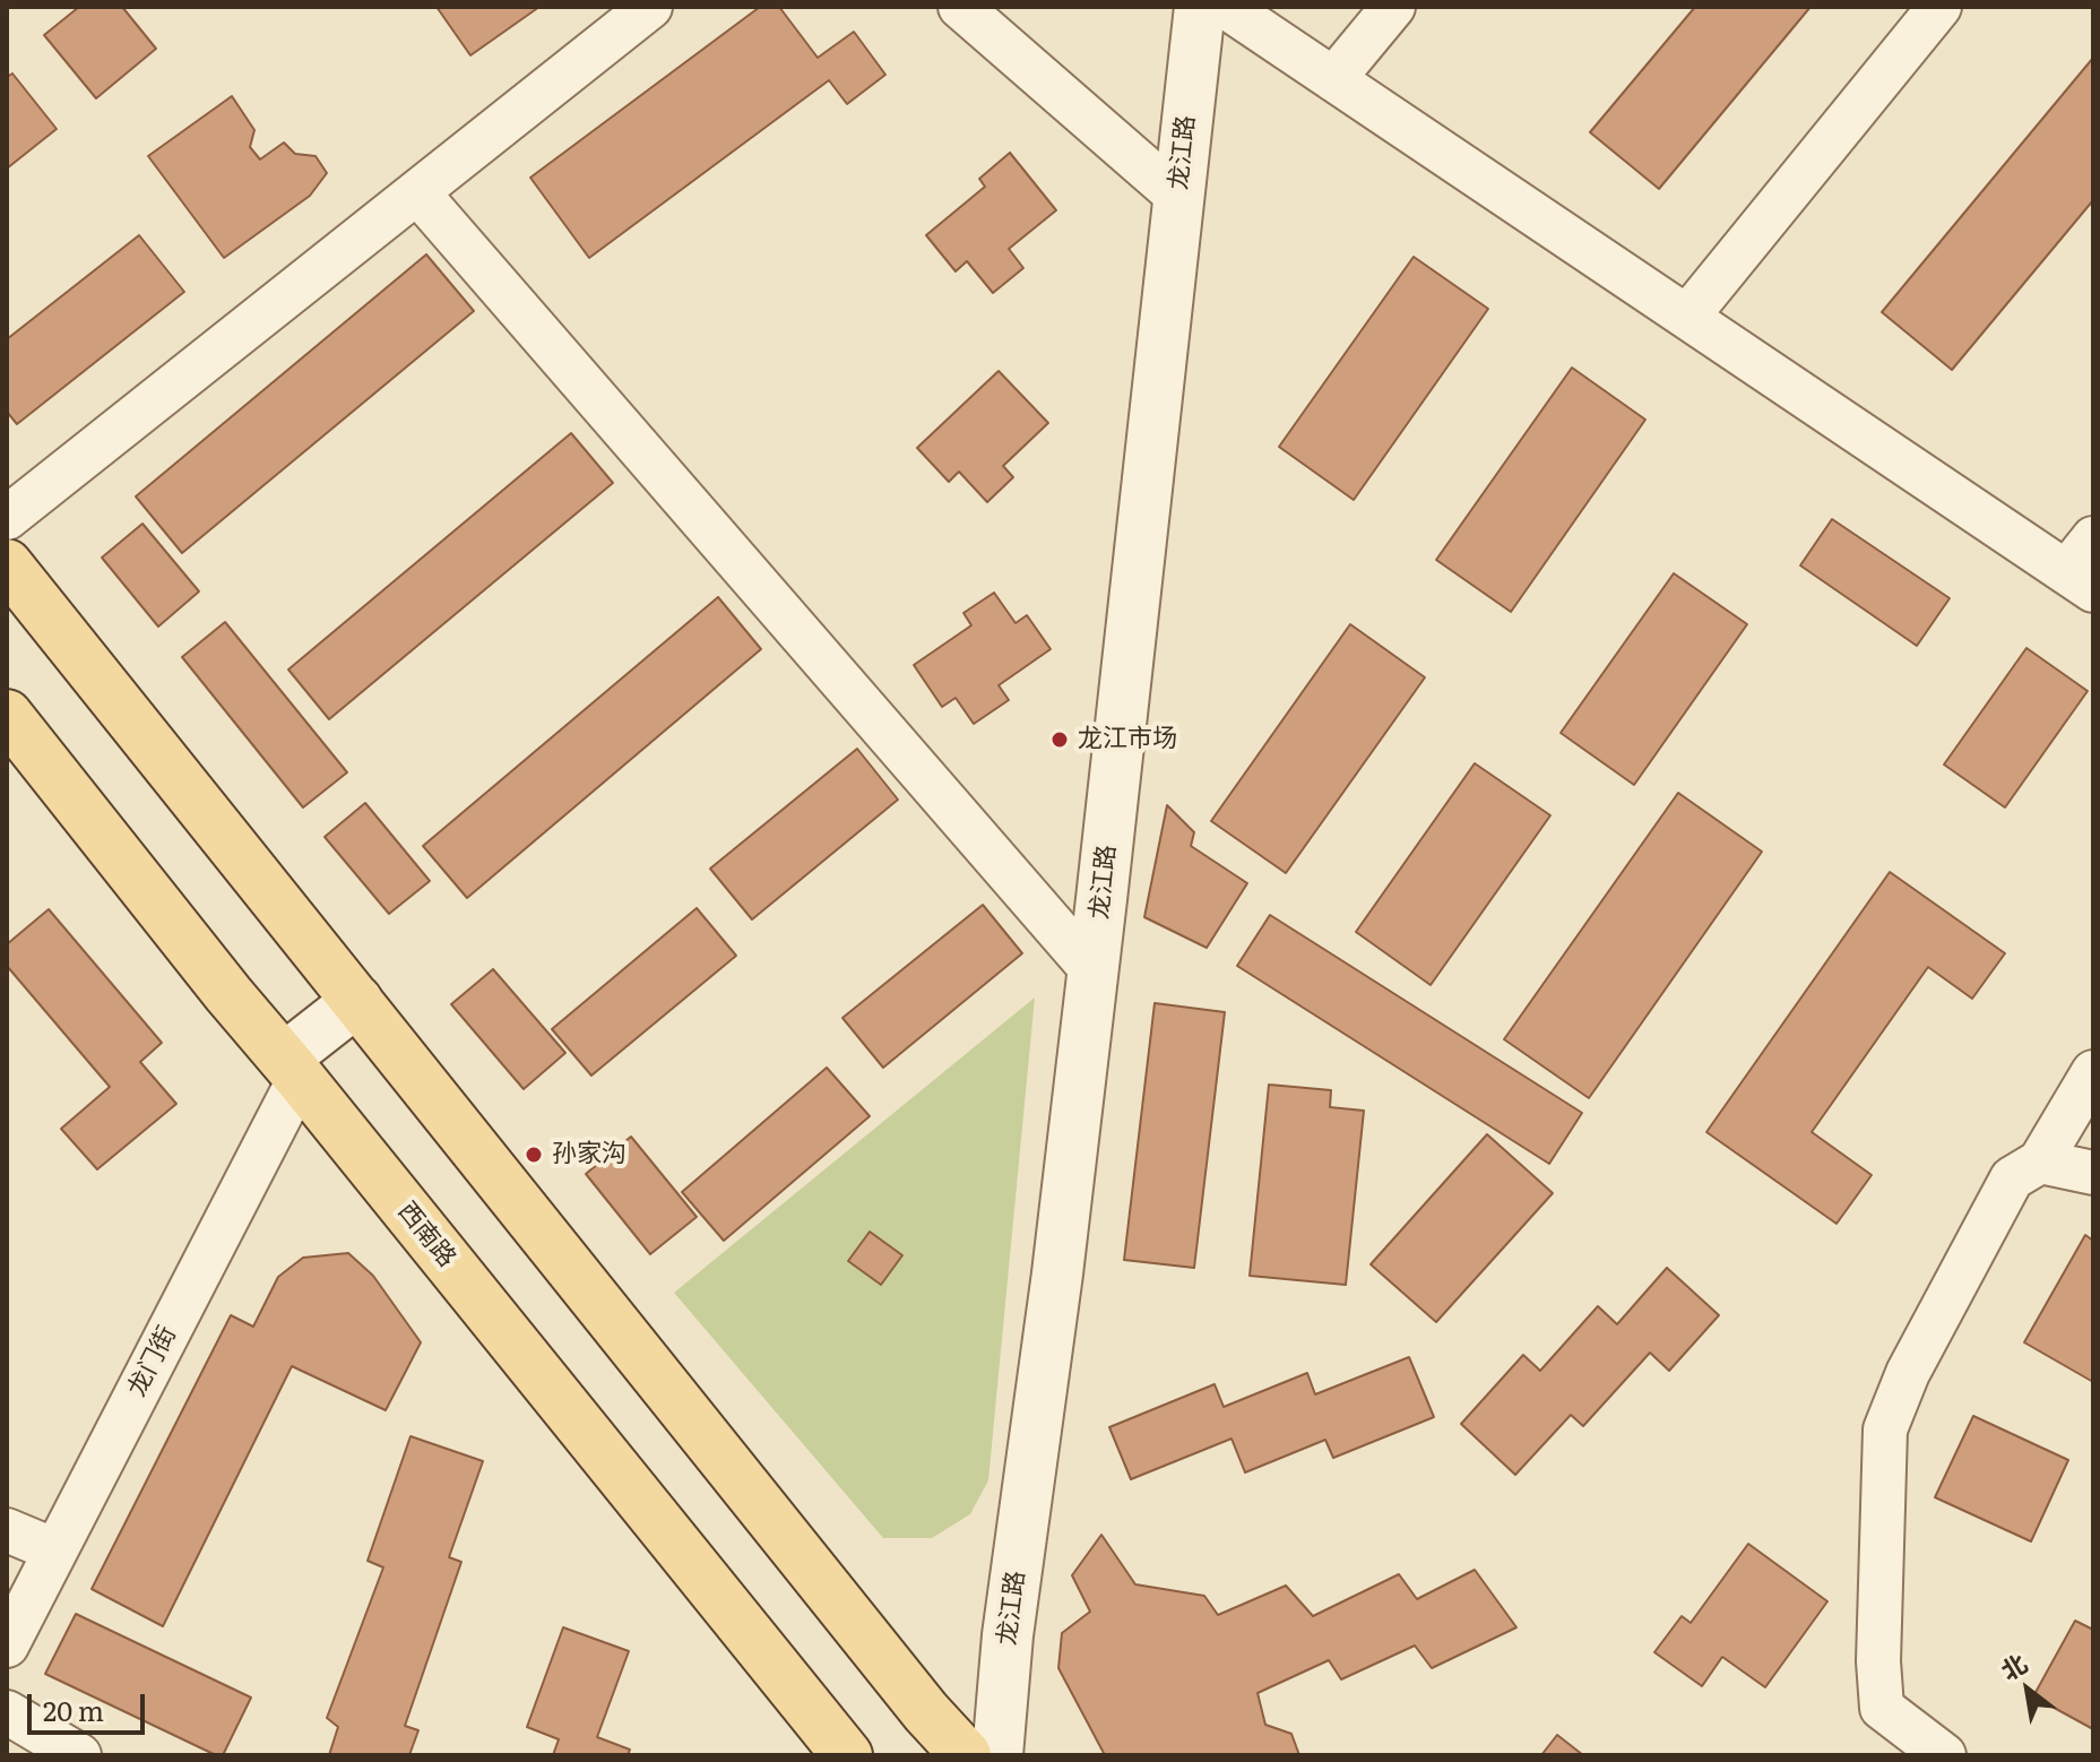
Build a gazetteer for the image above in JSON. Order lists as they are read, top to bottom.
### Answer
{
  "streets": {
    "main road": ["西南路"],
    "street": ["龙江路", "龙门街"]
  },
  "crossings": [
    ["西南路", "龙门街"]
  ],
  "places": ["龙江市场", "孙家沟"],
  "scale_bar": "20 m",
  "north": "top left"
}
